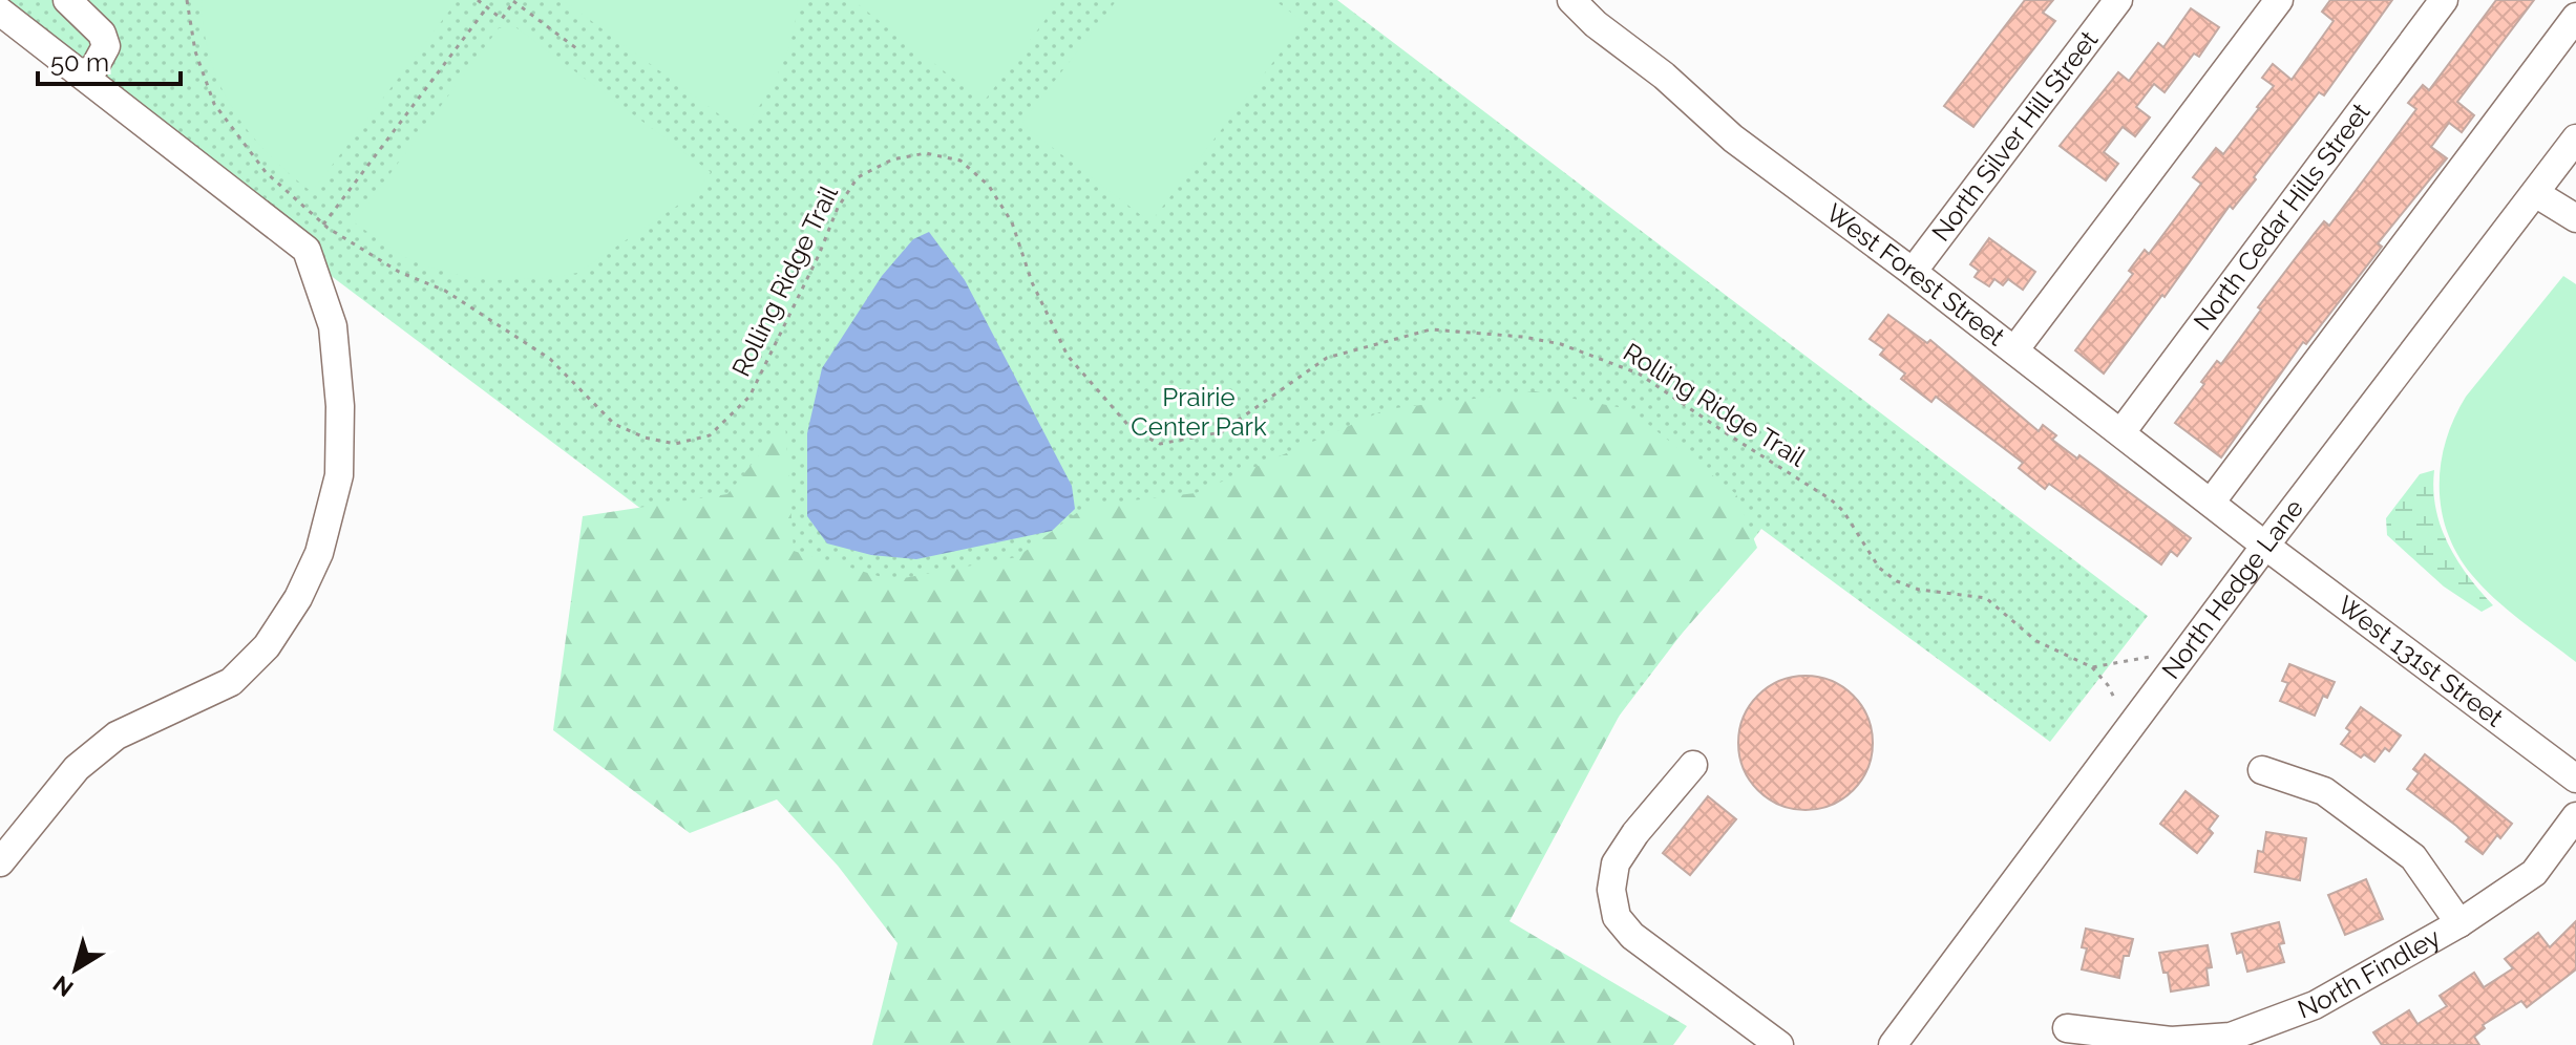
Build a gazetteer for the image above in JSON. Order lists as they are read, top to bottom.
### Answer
{
  "streets": {
    "street": [
      "North Silver Hill Street",
      "North Cedar Hills Street",
      "West Forest Street",
      "North Hedge Lane",
      "West 131st Street",
      "North Findley"
    ],
    "path": ["Rolling Ridge Trail"]
  },
  "crossings": [
    ["North Silver Hill Street", "West Forest Street"],
    ["North Cedar Hills Street", "West Forest Street"],
    ["West Forest Street", "North Hedge Lane"],
    ["West Forest Street", "West 131st Street"],
    ["North Hedge Lane", "West 131st Street"]
  ],
  "parks": ["Prairie Center Park"],
  "scale_bar": "50 m",
  "north": "bottom left"
}
